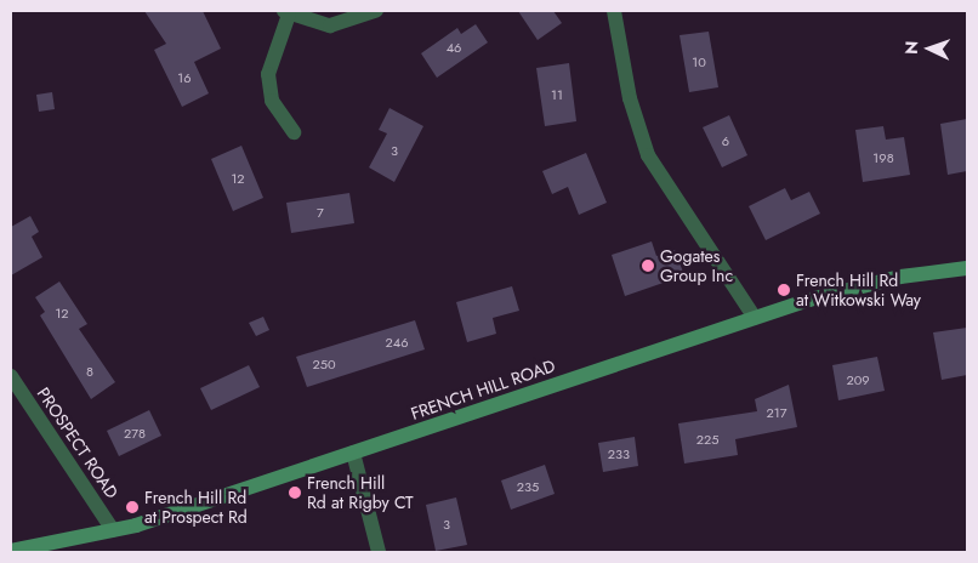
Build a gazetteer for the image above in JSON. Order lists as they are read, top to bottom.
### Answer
{
  "streets": {
    "main road": ["FRENCH HILL ROAD"],
    "street": ["PROSPECT ROAD"]
  },
  "crossings": [
    ["FRENCH HILL ROAD", "PROSPECT ROAD"]
  ],
  "places": [
    "Gogates Group Inc",
    "French Hill Rd at Witkowski Way",
    "French Hill Rd at Rigby CT",
    "French Hill Rd at Prospect Rd"
  ],
  "house_numbers": [
    "46",
    "10",
    "16",
    "11",
    "6",
    "3",
    "198",
    "12",
    "7",
    "12",
    "246",
    "250",
    "8",
    "209",
    "217",
    "278",
    "225",
    "233",
    "235",
    "3"
  ],
  "north": "left"
}
